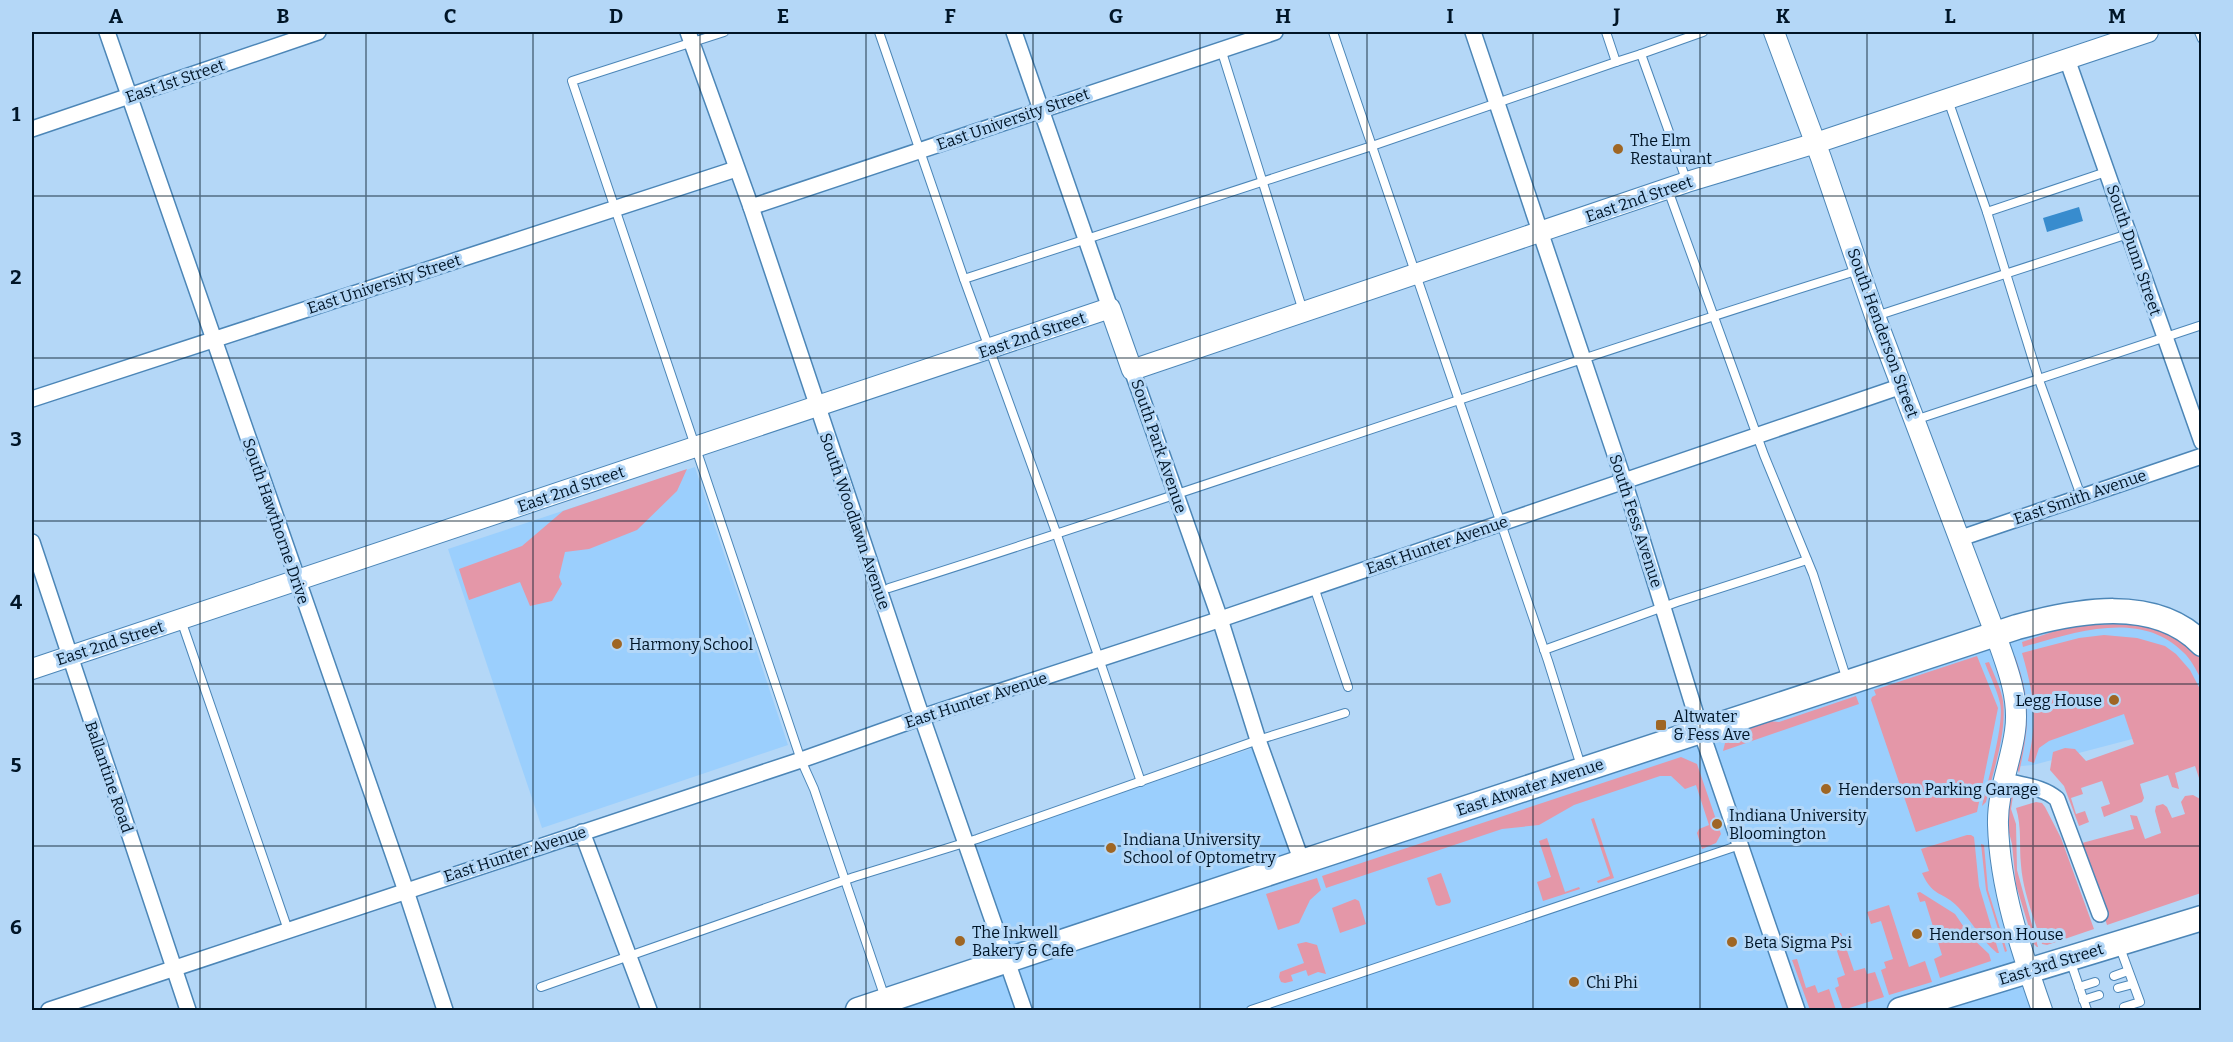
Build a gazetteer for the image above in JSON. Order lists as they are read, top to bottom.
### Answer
{
  "streets": {
    "main road": ["East Atwater Avenue", "East 3rd Street"],
    "street": [
      "East 1st Street",
      "East University Street",
      "East 2nd Street",
      "South Dunn Street",
      "South Henderson Street",
      "South Park Avenue",
      "East Smith Avenue",
      "South Hawthorne Drive",
      "South Woodlawn Avenue",
      "South Fess Avenue",
      "East Hunter Avenue",
      "Ballantine Road"
    ]
  },
  "crossings": [
    ["East 1st Street", "South Hawthorne Drive"],
    ["East University Street", "South Park Avenue"],
    ["East University Street", "South Hawthorne Drive"],
    ["East University Street", "South Woodlawn Avenue"],
    ["East 2nd Street", "South Dunn Street"],
    ["East 2nd Street", "South Henderson Street"],
    ["East 2nd Street", "South Park Avenue"],
    ["East 2nd Street", "South Hawthorne Drive"],
    ["East 2nd Street", "South Woodlawn Avenue"],
    ["East 2nd Street", "South Fess Avenue"],
    ["East 2nd Street", "Ballantine Road"],
    ["South Henderson Street", "East Smith Avenue"],
    ["South Henderson Street", "East Hunter Avenue"],
    ["South Henderson Street", "East Atwater Avenue"],
    ["South Henderson Street", "East 3rd Street"],
    ["South Park Avenue", "East Hunter Avenue"],
    ["South Park Avenue", "East Atwater Avenue"],
    ["South Hawthorne Drive", "East Hunter Avenue"],
    ["South Woodlawn Avenue", "East Hunter Avenue"],
    ["South Woodlawn Avenue", "East Atwater Avenue"],
    ["South Fess Avenue", "East Hunter Avenue"],
    ["South Fess Avenue", "East Atwater Avenue"],
    ["East Hunter Avenue", "Ballantine Road"]
  ],
  "places": {
    "other": [
      "The Elm Restaurant",
      "Harmony School",
      "Legg House",
      "Henderson Parking Garage",
      "Indiana University Bloomington",
      "Indiana University School of Optometry",
      "Henderson House",
      "The Inkwell Bakery & Cafe",
      "Beta Sigma Psi",
      "Chi Phi"
    ],
    "transit": ["Altwater & Fess Ave"]
  },
  "grid": {
    "columns": [
      "A",
      "B",
      "C",
      "D",
      "E",
      "F",
      "G",
      "H",
      "I",
      "J",
      "K",
      "L",
      "M"
    ],
    "rows": [
      "1",
      "2",
      "3",
      "4",
      "5",
      "6"
    ]
  }
}
